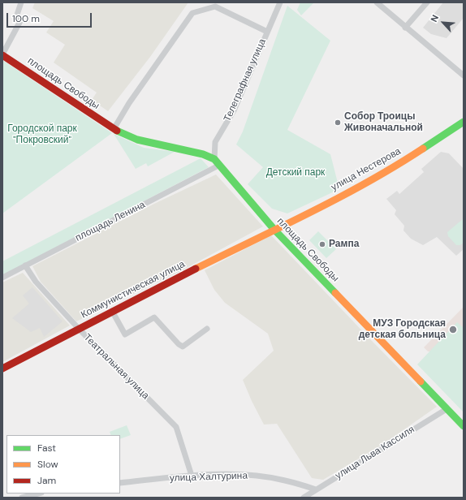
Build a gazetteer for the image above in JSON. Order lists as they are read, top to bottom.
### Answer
{
  "streets": {
    "main road": ["площадь Свободы", "улица Нестерова", "Коммунистическая улица"],
    "street": [
      "Телеграфная улица",
      "площадь Ленина",
      "Театральная улица",
      "улица Льва Кассиля",
      "улица Халтурина"
    ]
  },
  "crossings": [
    ["Телеграфная улица", "площадь Свободы"],
    ["Телеграфная улица", "площадь Ленина"],
    ["площадь Свободы", "улица Нестерова"],
    ["площадь Свободы", "площадь Ленина"],
    ["площадь Свободы", "Коммунистическая улица"],
    ["площадь Свободы", "улица Льва Кассиля"],
    ["улица Нестерова", "Коммунистическая улица"],
    ["площадь Ленина", "Театральная улица"],
    ["Коммунистическая улица", "Театральная улица"],
    ["Театральная улица", "улица Халтурина"],
    ["улица Льва Кассиля", "улица Халтурина"]
  ],
  "parks": ["Городской парк \"Покровский\"", "Детский парк"],
  "places": ["Собор Троицы Живоначальной", "Рампа", "МУЗ Городская детская больница"],
  "legend": ["Fast", "Slow", "Jam"],
  "scale_bar": "100 m",
  "north": "top left"
}
